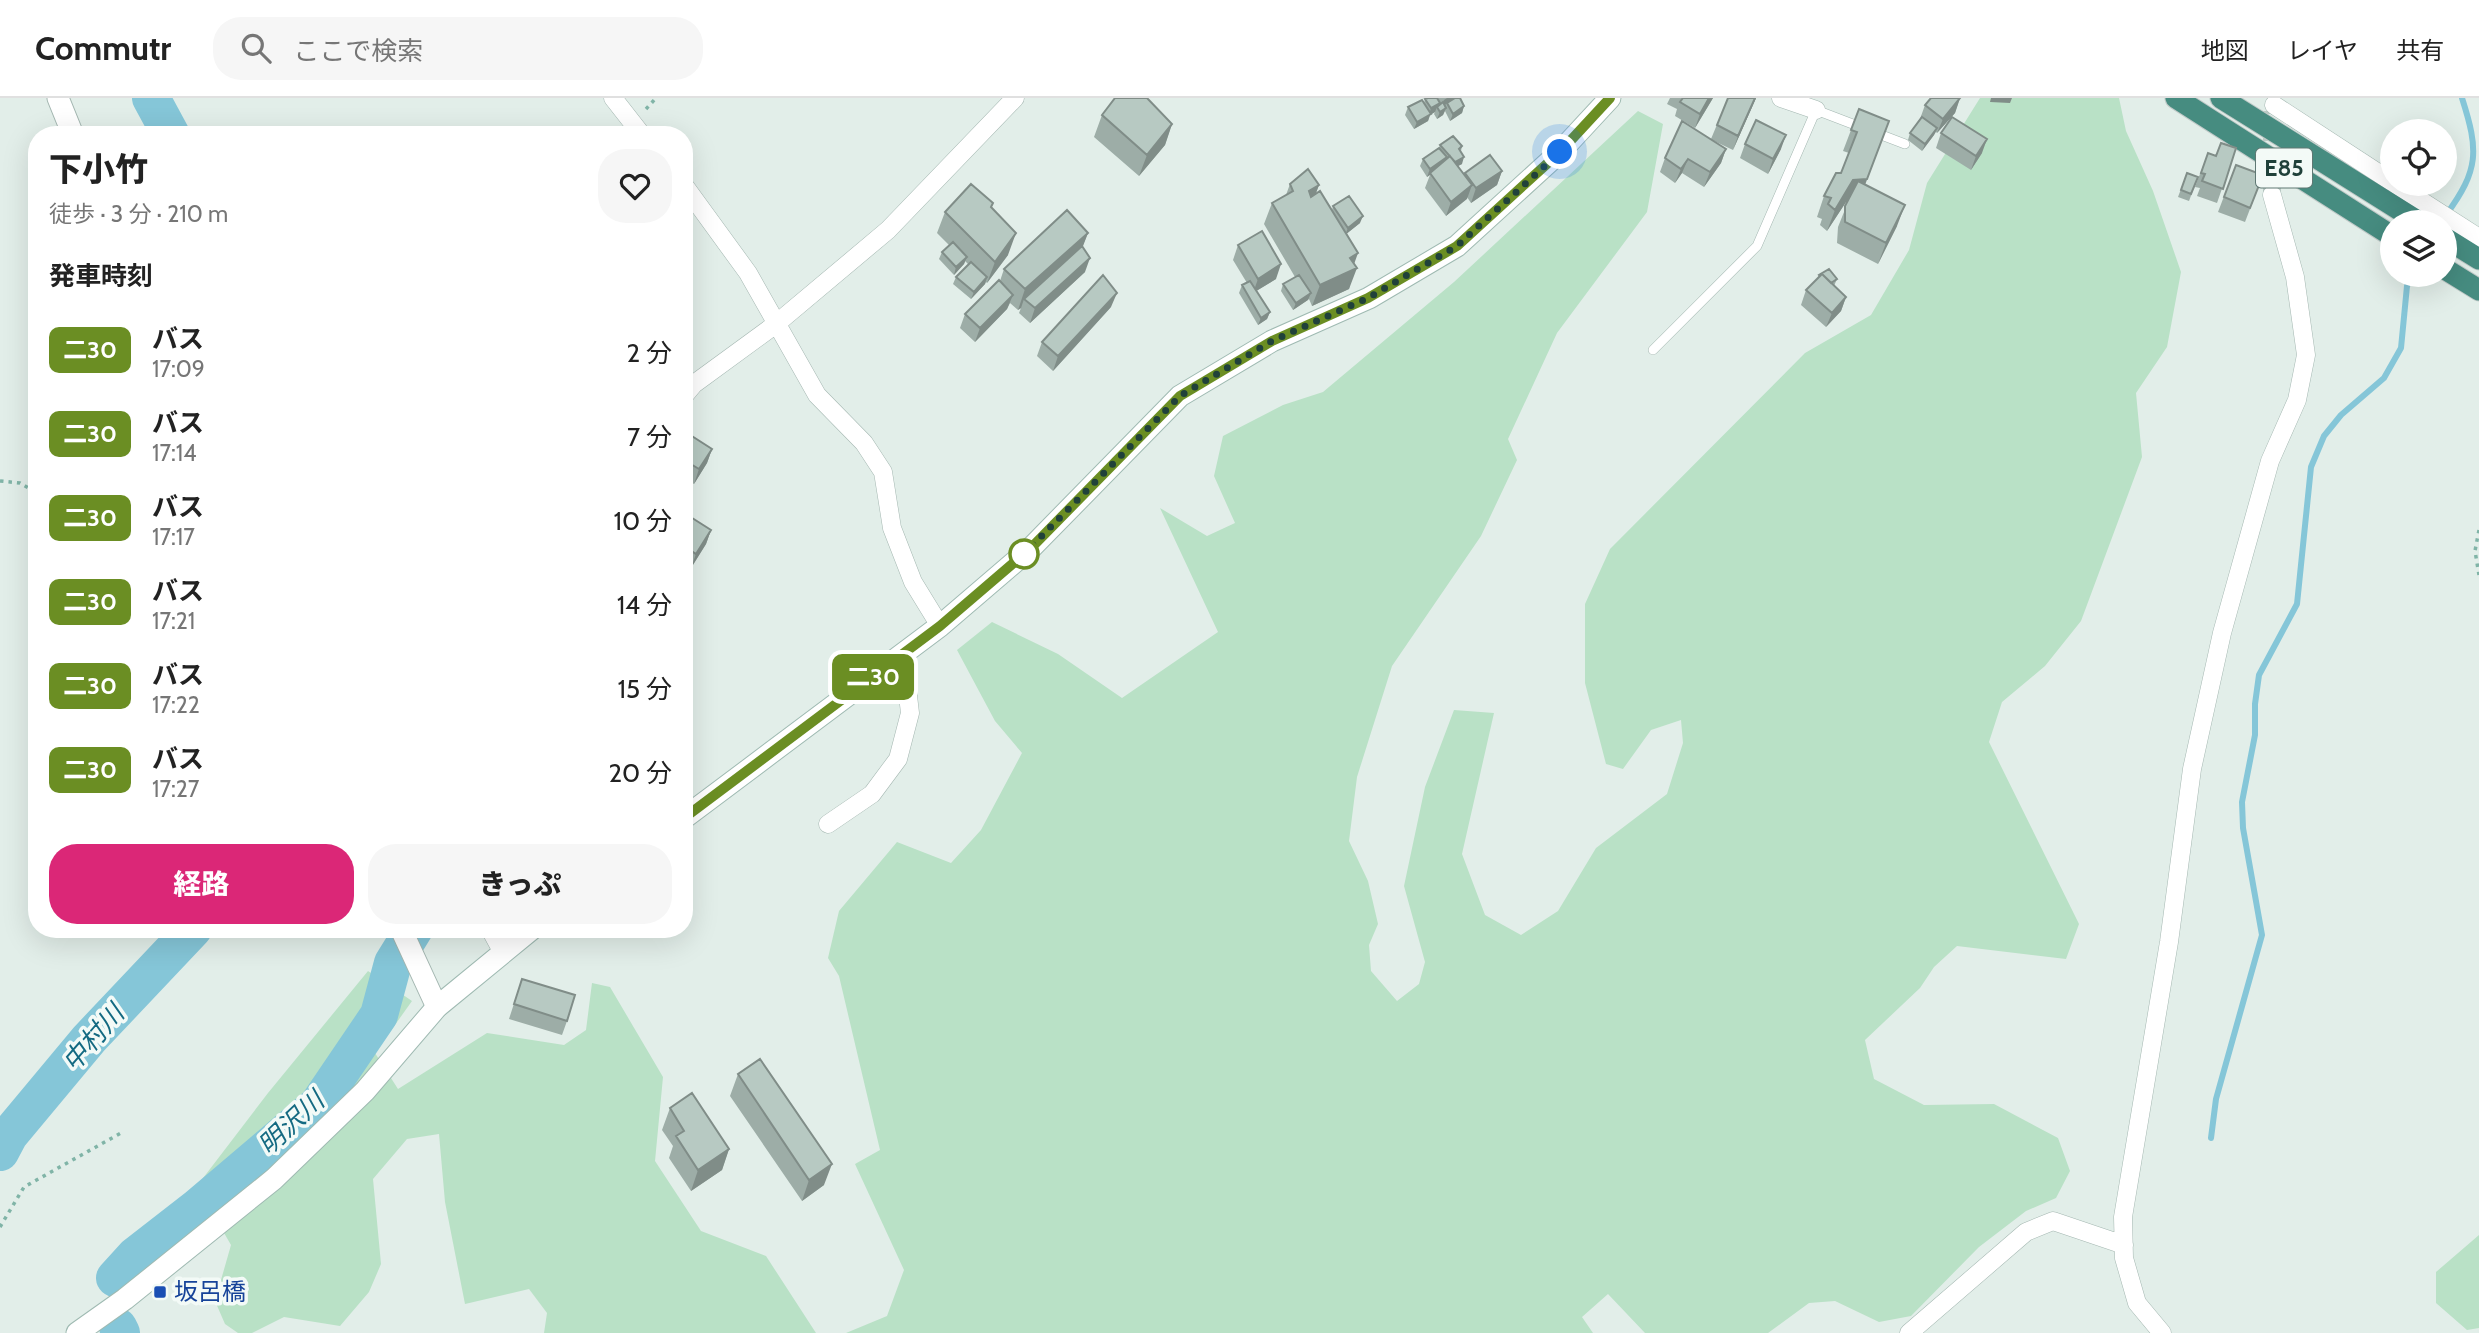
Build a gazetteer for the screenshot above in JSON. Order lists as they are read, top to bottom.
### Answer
{
  "streets": {
    "highway": ["E85"]
  },
  "water": ["中村川", "明沢川"],
  "places": {
    "transit": ["坂呂橋"]
  },
  "lines": ["bus line 二30"],
  "page": {
    "header": "Commutr",
    "search": "ここで検索",
    "nav": ["地図", "レイヤ", "共有"],
    "on_map": "二30",
    "heading": [
      ["下小竹", "徒歩 · 3 分 · 210 m"],
      "発車時刻"
    ],
    "list": [
      {
        "mark": "二30",
        "name": "バス",
        "note": "17:09",
        "value": "2 分"
      },
      {
        "mark": "二30",
        "name": "バス",
        "note": "17:14",
        "value": "7 分"
      },
      {
        "mark": "二30",
        "name": "バス",
        "note": "17:17",
        "value": "10 分"
      },
      {
        "mark": "二30",
        "name": "バス",
        "note": "17:21",
        "value": "14 分"
      },
      {
        "mark": "二30",
        "name": "バス",
        "note": "17:22",
        "value": "15 分"
      },
      {
        "mark": "二30",
        "name": "バス",
        "note": "17:27",
        "value": "20 分"
      }
    ],
    "buttons": ["経路", "きっぷ"]
  }
}
